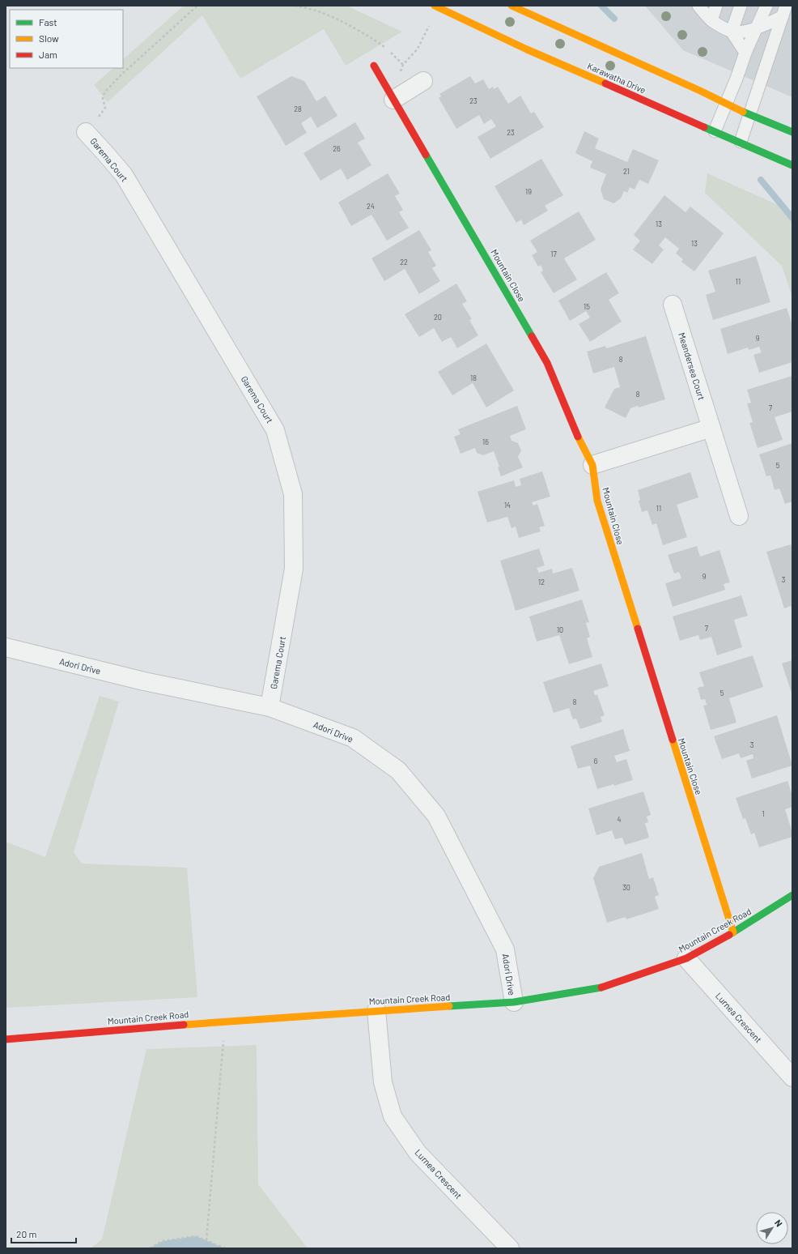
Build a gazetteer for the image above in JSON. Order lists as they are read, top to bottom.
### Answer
{
  "streets": {
    "street": [
      "Karawatha Drive",
      "Garema Court",
      "Mountain Close",
      "Meandersea Court",
      "Adori Drive",
      "Mountain Creek Road",
      "Lurnea Crescent"
    ]
  },
  "crossings": [
    ["Garema Court", "Adori Drive"],
    ["Mountain Close", "Mountain Creek Road"],
    ["Adori Drive", "Mountain Creek Road"],
    ["Mountain Creek Road", "Lurnea Crescent"]
  ],
  "house_numbers": [
    "23",
    "28",
    "23",
    "26",
    "21",
    "19",
    "24",
    "13",
    "13",
    "17",
    "22",
    "11",
    "15",
    "20",
    "9",
    "8",
    "18",
    "8",
    "7",
    "16",
    "5",
    "14",
    "11",
    "9",
    "3",
    "12",
    "7",
    "10",
    "5",
    "8",
    "3",
    "6",
    "1",
    "4",
    "30"
  ],
  "legend": ["Fast", "Slow", "Jam"],
  "scale_bar": "20 m",
  "north": "top right"
}
